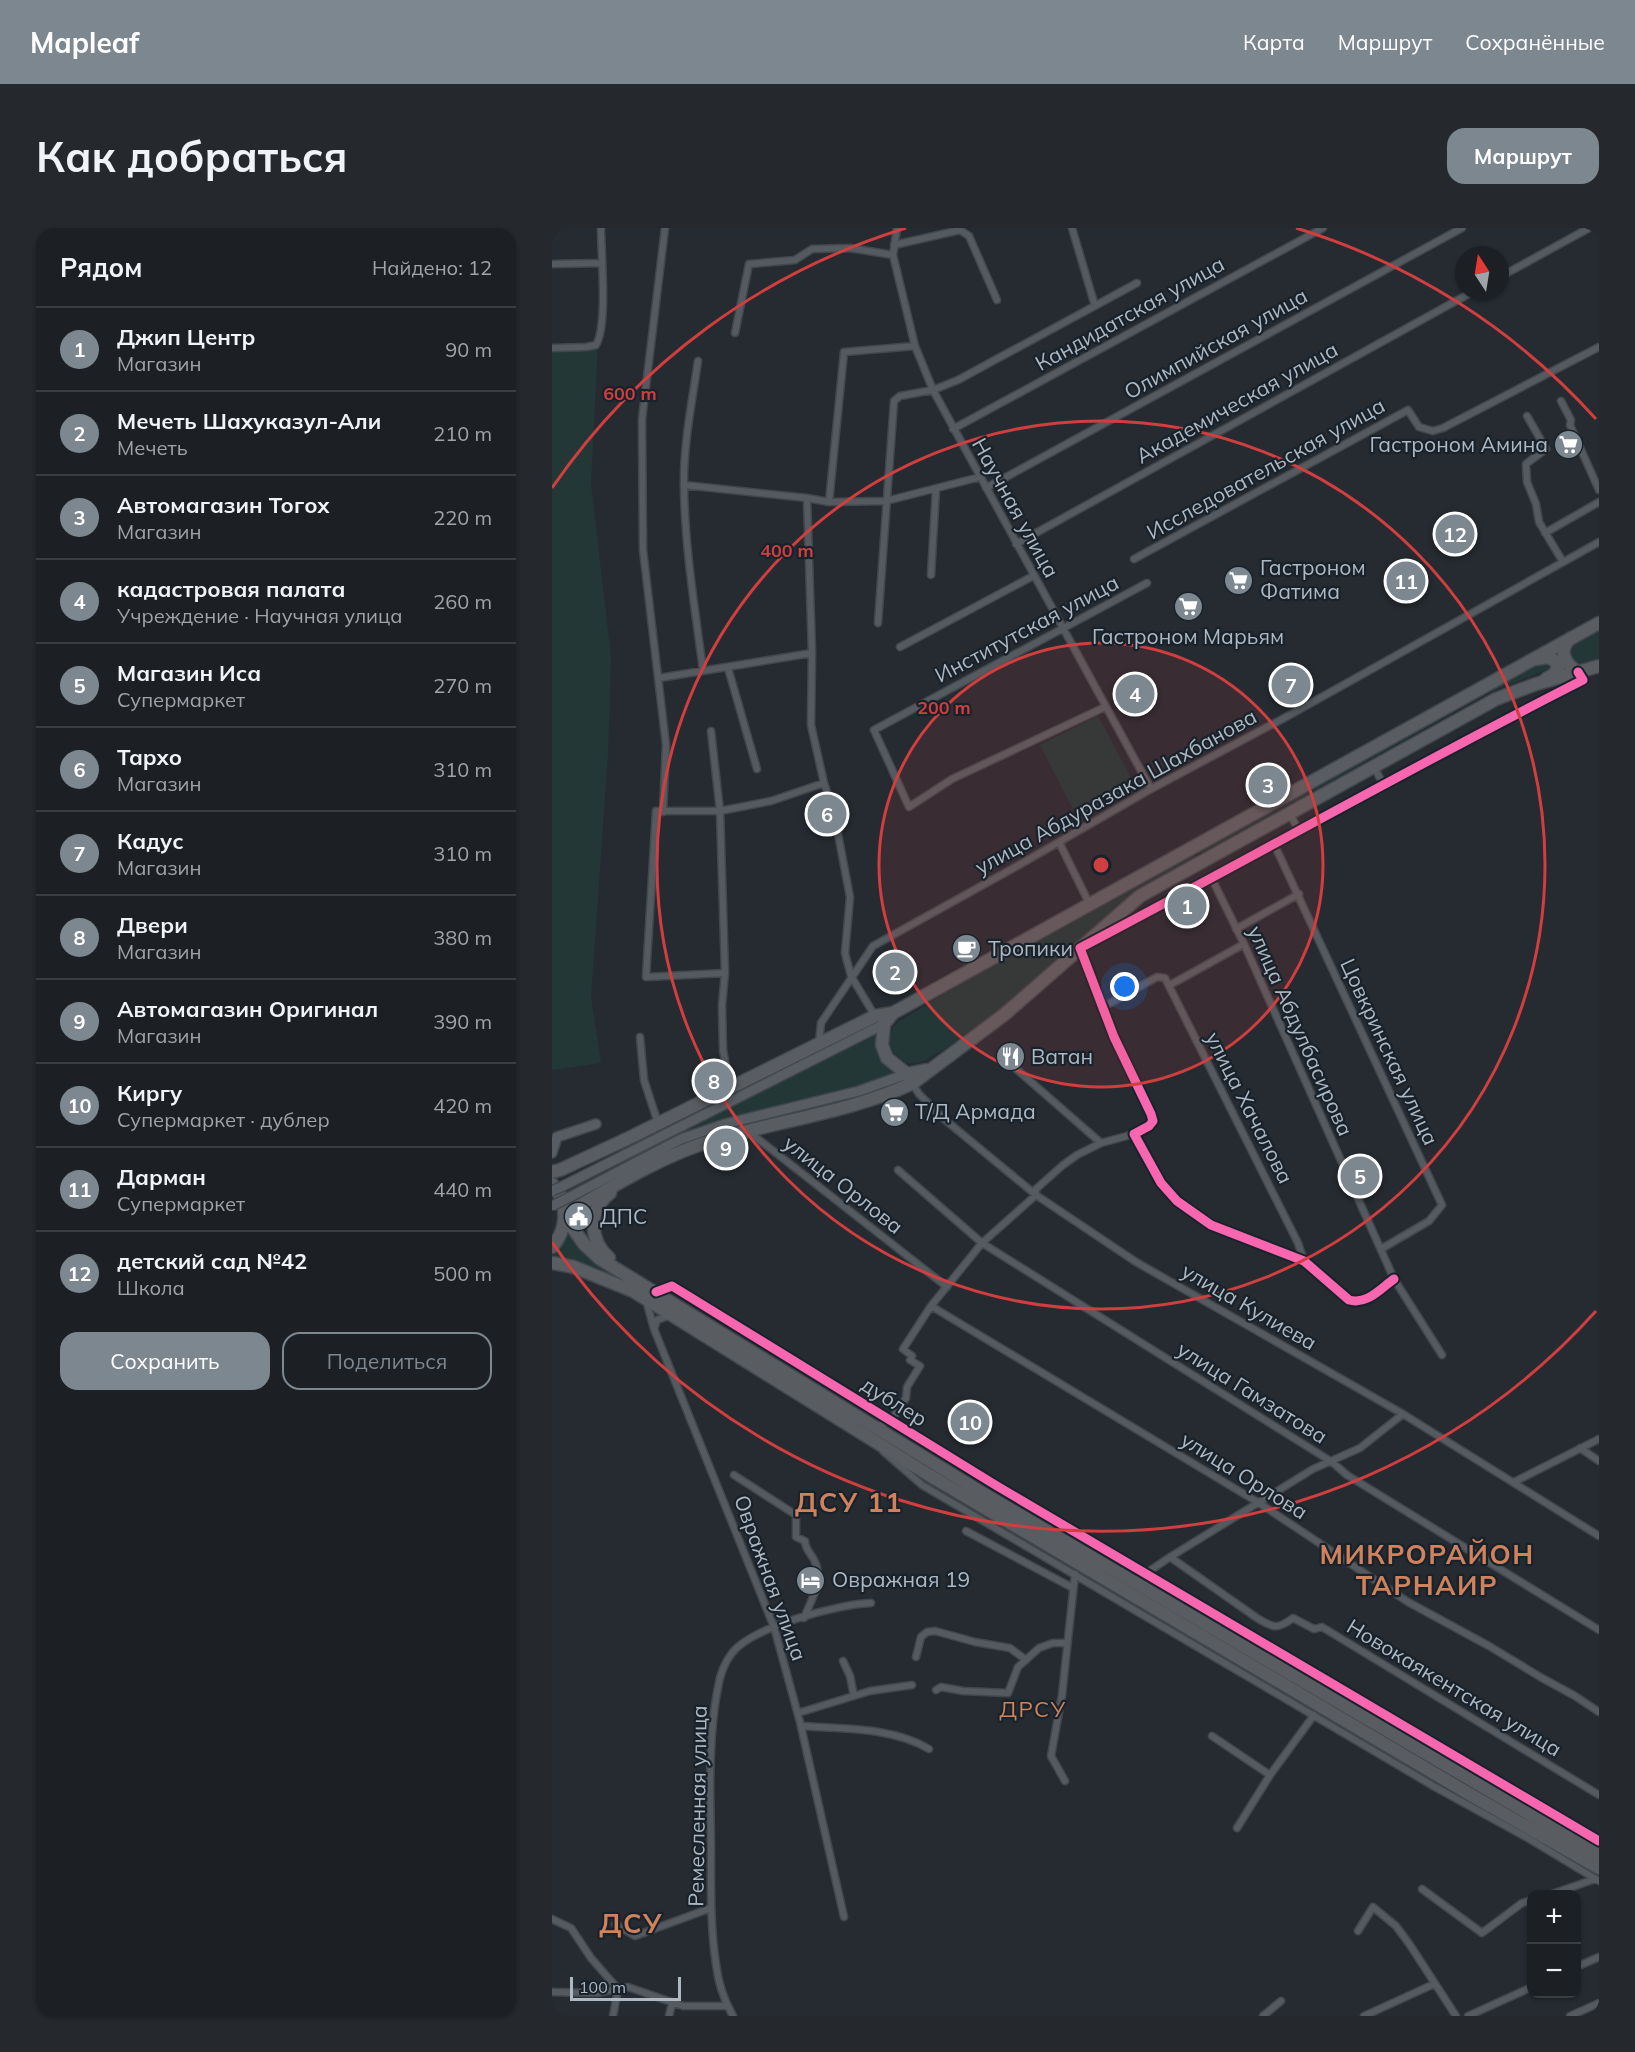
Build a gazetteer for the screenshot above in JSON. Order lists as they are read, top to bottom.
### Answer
{
  "streets": {
    "street": [
      "Кандидатская улица",
      "Олимпийская улица",
      "Академическая улица",
      "Исследовательская улица",
      "Научная улица",
      "Институтская улица",
      "улица Абдуразака Шахбанова",
      "улица Абдулбасирова",
      "Цовкринская улица",
      "улица Хачалова",
      "улица Орлова",
      "улица Кулиева",
      "улица Гамзатова",
      "дублер",
      "Овражная улица",
      "Новокаякентская улица",
      "Ремесленная улица"
    ]
  },
  "crossings": [
    ["Кандидатская улица", "Научная улица"],
    ["Олимпийская улица", "Научная улица"],
    ["Академическая улица", "Научная улица"],
    ["Научная улица", "Институтская улица"],
    ["Научная улица", "улица Абдуразака Шахбанова"],
    ["улица Абдулбасирова", "Цовкринская улица"],
    ["дублер", "Овражная улица"],
    ["Овражная улица", "Ремесленная улица"]
  ],
  "districts": [
    "ДСУ 11",
    "МИКРОРАЙОН ТАРНАИР",
    "ДРСУ",
    "ДСУ"
  ],
  "places": {
    "supermarket": [
      "Гастроном Амина",
      "Гастроном Фатима",
      "Гастроном Марьям",
      "Т/Д Армада"
    ],
    "cafe": ["Тропики"],
    "restaurant": ["Ватан"],
    "public building": ["ДПС"],
    "hotel": ["Овражная 19"]
  },
  "scale_bar": "100 m",
  "north": "top",
  "page": {
    "header": "Mapleaf",
    "nav": ["Карта", "Маршрут", "Сохранённые"],
    "buttons": [
      "Маршрут",
      ["Сохранить", "Поделиться"]
    ],
    "title": "Как добраться",
    "heading": ["Рядом", "Найдено: 12"],
    "list": [
      {
        "mark": "1",
        "name": "Джип Центр",
        "note": "Магазин",
        "value": "90 m"
      },
      {
        "mark": "2",
        "name": "Мечеть Шахуказул-Али",
        "note": "Мечеть",
        "value": "210 m"
      },
      {
        "mark": "3",
        "name": "Автомагазин Тогох",
        "note": "Магазин",
        "value": "220 m"
      },
      {
        "mark": "4",
        "name": "кадастровая палата",
        "note": "Учреждение · Научная улица",
        "value": "260 m"
      },
      {
        "mark": "5",
        "name": "Магазин Иса",
        "note": "Супермаркет",
        "value": "270 m"
      },
      {
        "mark": "6",
        "name": "Тархо",
        "note": "Магазин",
        "value": "310 m"
      },
      {
        "mark": "7",
        "name": "Кадус",
        "note": "Магазин",
        "value": "310 m"
      },
      {
        "mark": "8",
        "name": "Двери",
        "note": "Магазин",
        "value": "380 m"
      },
      {
        "mark": "9",
        "name": "Автомагазин Оригинал",
        "note": "Магазин",
        "value": "390 m"
      },
      {
        "mark": "10",
        "name": "Киргу",
        "note": "Супермаркет · дублер",
        "value": "420 m"
      },
      {
        "mark": "11",
        "name": "Дарман",
        "note": "Супермаркет",
        "value": "440 m"
      },
      {
        "mark": "12",
        "name": "детский сад №42",
        "note": "Школа",
        "value": "500 m"
      }
    ],
    "pins": [
      "12",
      "11",
      "7",
      "4",
      "3",
      "6",
      "1",
      "2",
      "8",
      "9",
      "5",
      "10"
    ],
    "map_buttons": ["+", "−"],
    "scale": "100 m"
  },
  "rings": ["600 m", "400 m", "200 m"]
}
